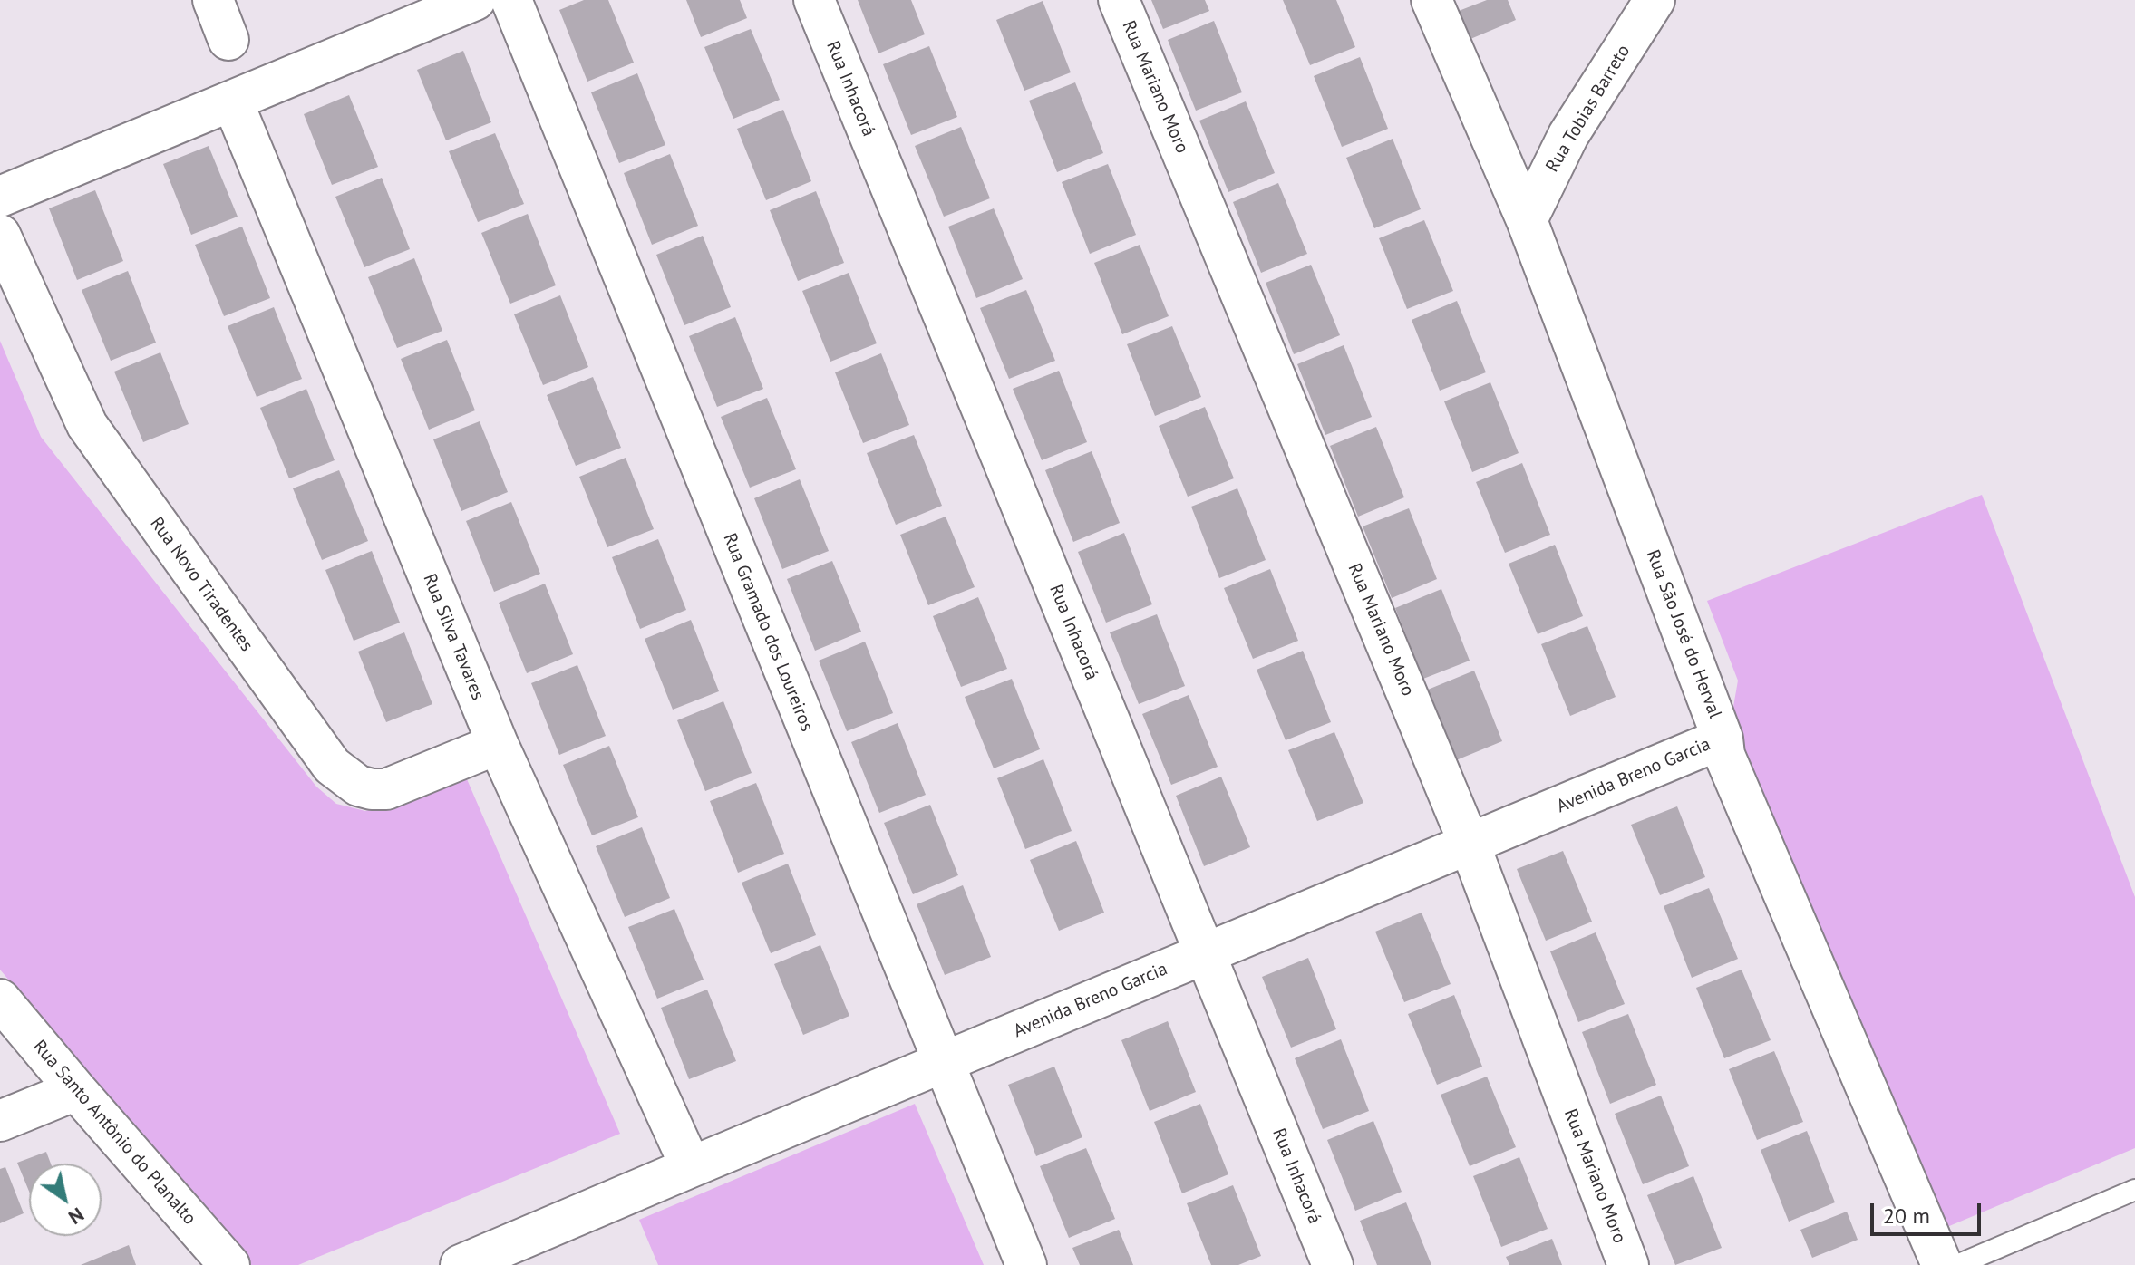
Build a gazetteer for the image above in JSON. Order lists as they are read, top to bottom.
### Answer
{
  "streets": {
    "street": [
      "Rua Mariano Moro",
      "Rua Inhacorá",
      "Rua Tobias Barreto",
      "Rua Novo Tiradentes",
      "Rua Gramado dos Loureiros",
      "Rua São José do Herval",
      "Rua Silva Tavares",
      "Avenida Breno Garcia",
      "Rua Santo Antônio do Planalto"
    ]
  },
  "crossings": [
    ["Rua Mariano Moro", "Avenida Breno Garcia"],
    ["Rua Inhacorá", "Avenida Breno Garcia"],
    ["Rua Tobias Barreto", "Rua São José do Herval"],
    ["Rua Novo Tiradentes", "Rua Silva Tavares"],
    ["Rua Gramado dos Loureiros", "Avenida Breno Garcia"],
    ["Rua São José do Herval", "Avenida Breno Garcia"],
    ["Rua Silva Tavares", "Avenida Breno Garcia"]
  ],
  "scale_bar": "20 m",
  "north": "bottom right"
}
